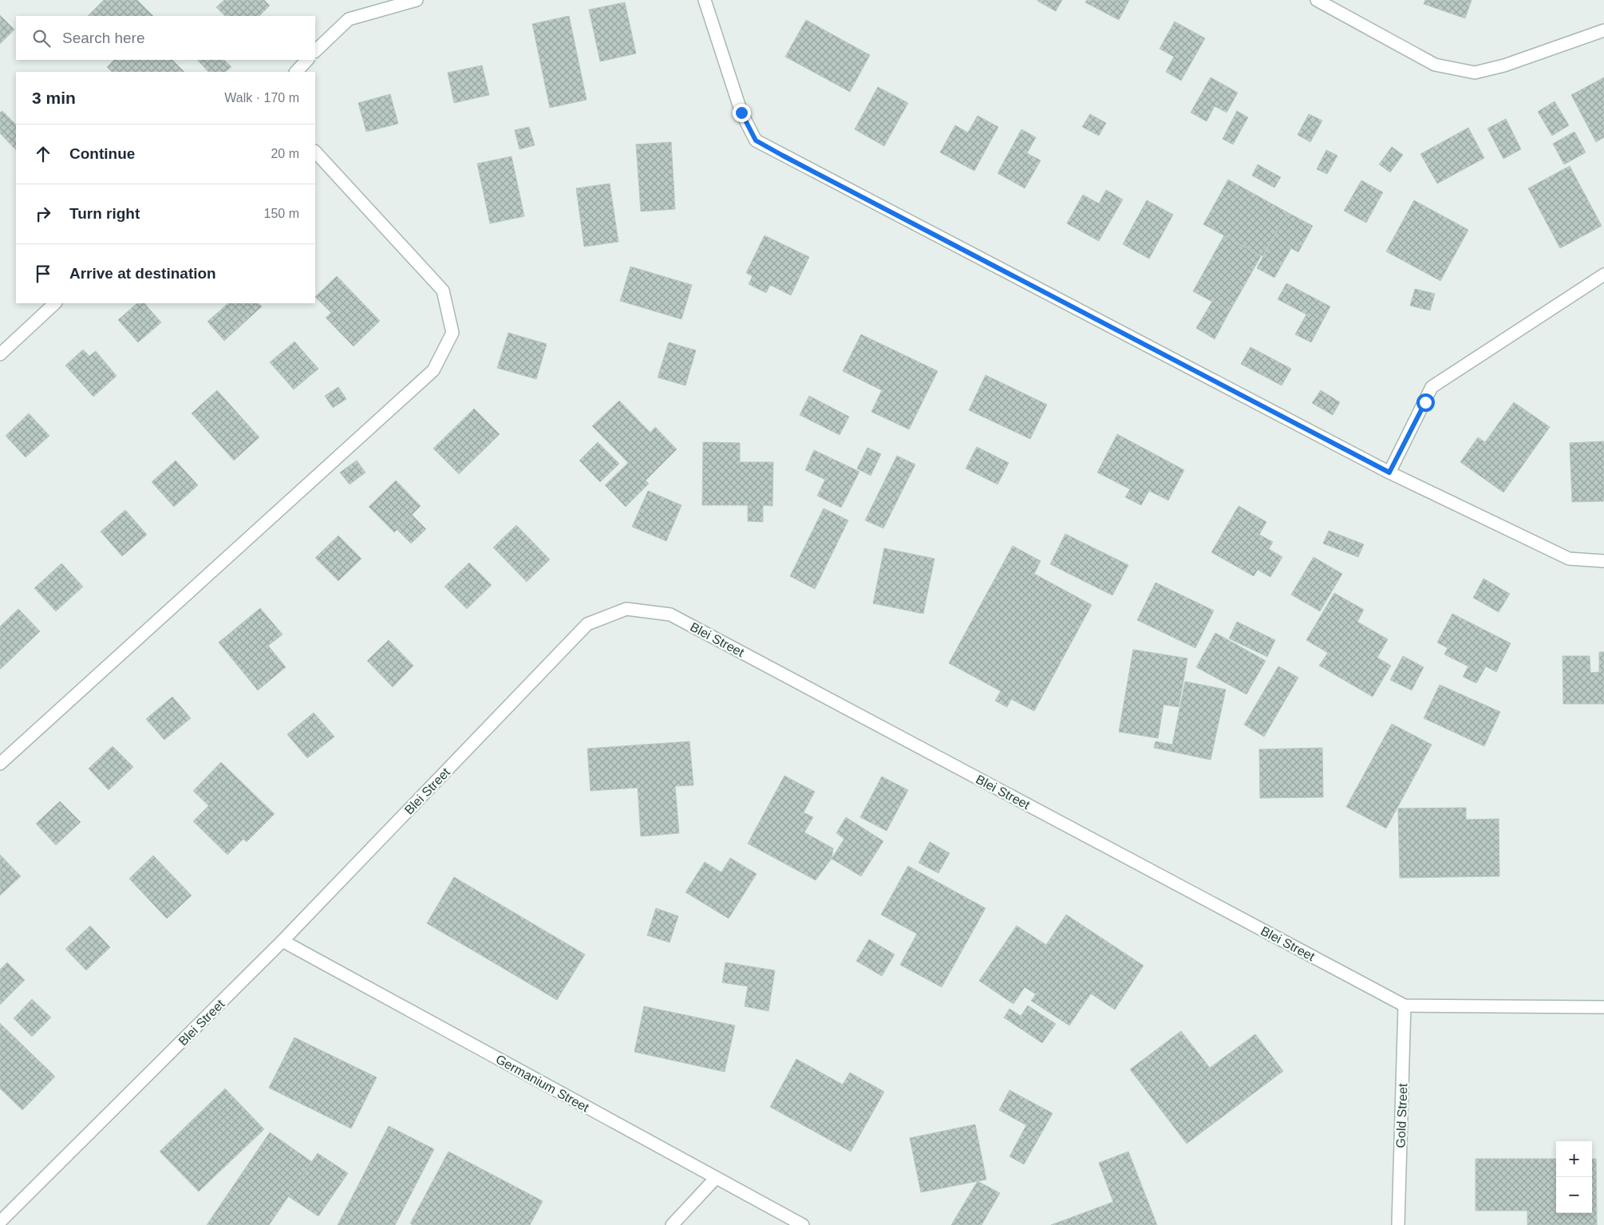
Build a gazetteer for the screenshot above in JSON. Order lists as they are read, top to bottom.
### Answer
{
  "streets": {
    "street": ["Blei Street", "Germanium Street", "Gold Street"]
  },
  "crossings": [
    ["Blei Street", "Germanium Street"],
    ["Blei Street", "Gold Street"]
  ],
  "page": {
    "search": "Search here",
    "heading": ["3 min", "Walk · 170 m"],
    "list": [
      ["Continue", "20 m"],
      ["Turn right", "150 m"],
      "Arrive at destination"
    ],
    "map_buttons": ["+", "−"]
  }
}
